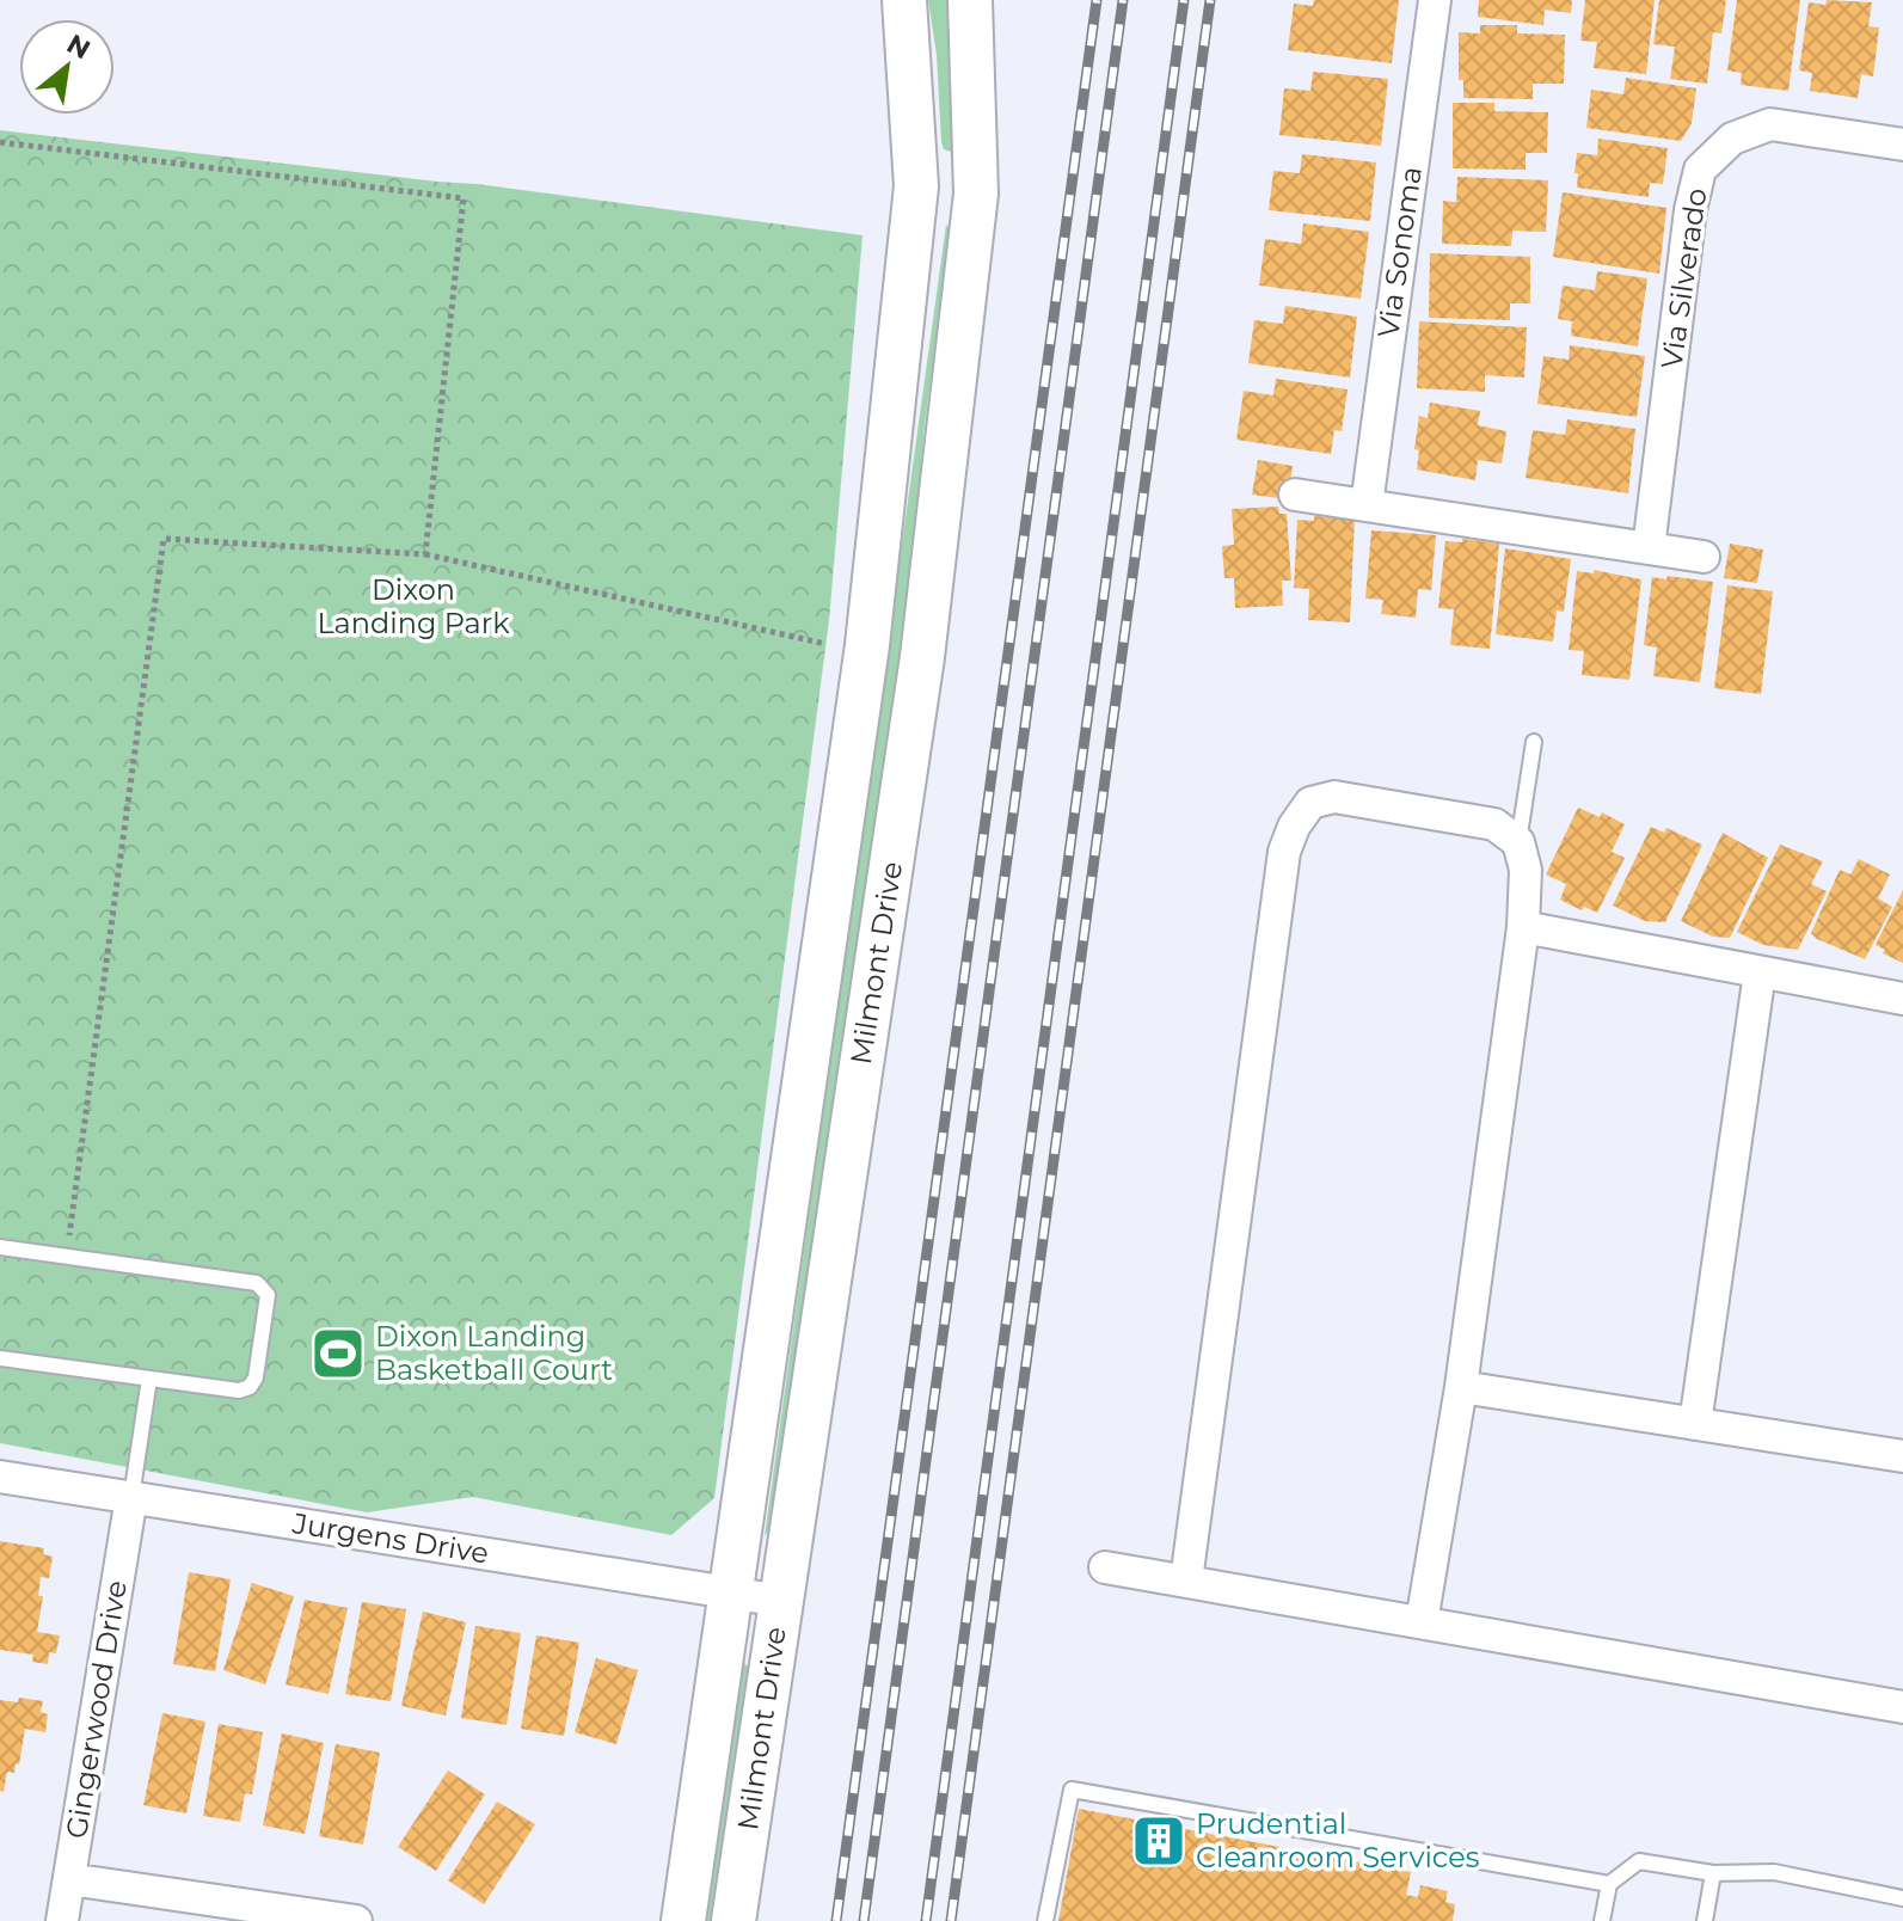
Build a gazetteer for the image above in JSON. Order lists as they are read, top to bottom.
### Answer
{
  "streets": {
    "street": [
      "Via Sonoma",
      "Via Silverado",
      "Milmont Drive",
      "Jurgens Drive",
      "Gingerwood Drive"
    ]
  },
  "crossings": [
    ["Milmont Drive", "Jurgens Drive"],
    ["Jurgens Drive", "Gingerwood Drive"]
  ],
  "parks": ["Dixon Landing Park"],
  "places": {
    "sports": ["Dixon Landing Basketball Court"],
    "building": ["Prudential Cleanroom Services"]
  },
  "north": "top right"
}
